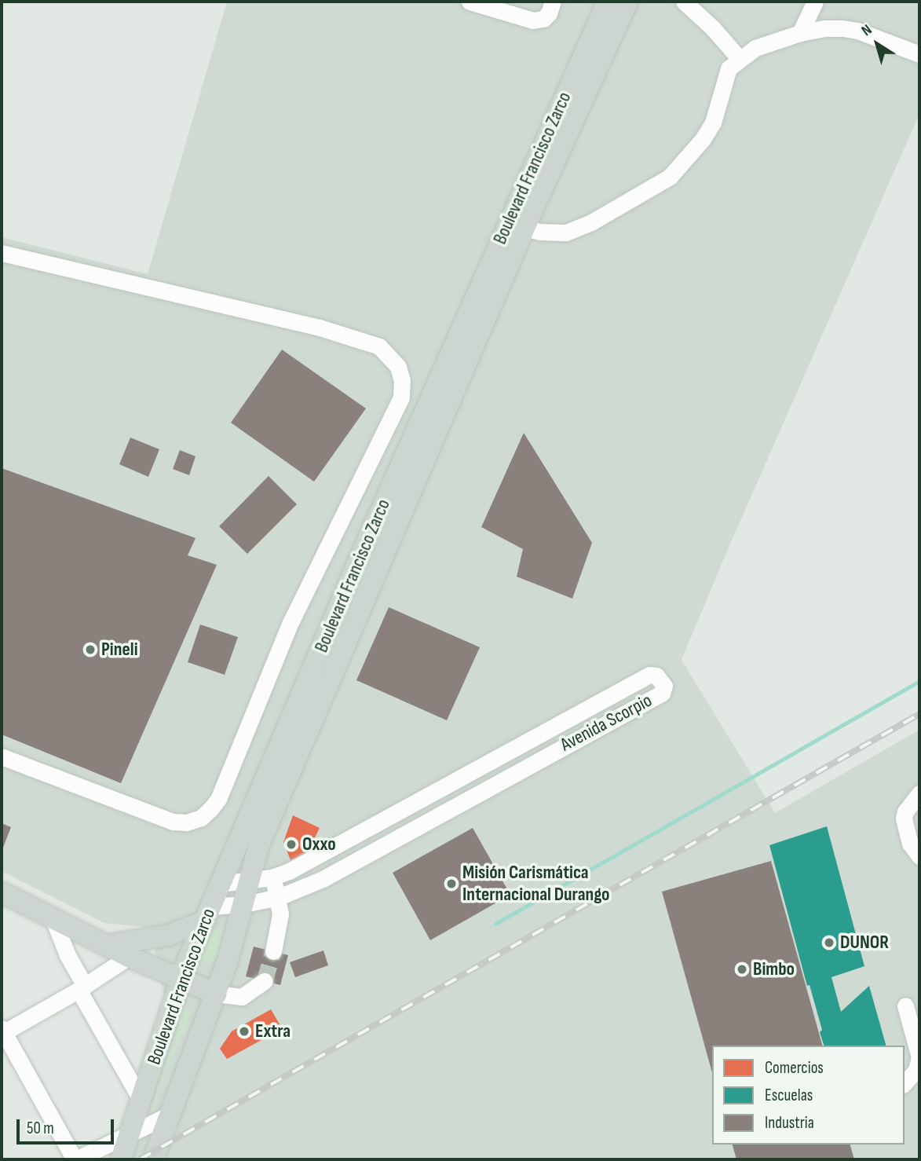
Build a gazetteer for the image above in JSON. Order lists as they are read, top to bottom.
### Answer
{
  "streets": {
    "main road": ["Boulevard Francisco Zarco"],
    "street": ["Avenida Scorpio"]
  },
  "crossings": [
    ["Boulevard Francisco Zarco", "Avenida Scorpio"]
  ],
  "places": [
    "Pineli",
    "Oxxo",
    "Misión Carismática Internacional Durango",
    "DUNOR",
    "Bimbo",
    "Extra"
  ],
  "legend": ["Comercios", "Escuelas", "Industria"],
  "scale_bar": "50 m",
  "north": "top left"
}
